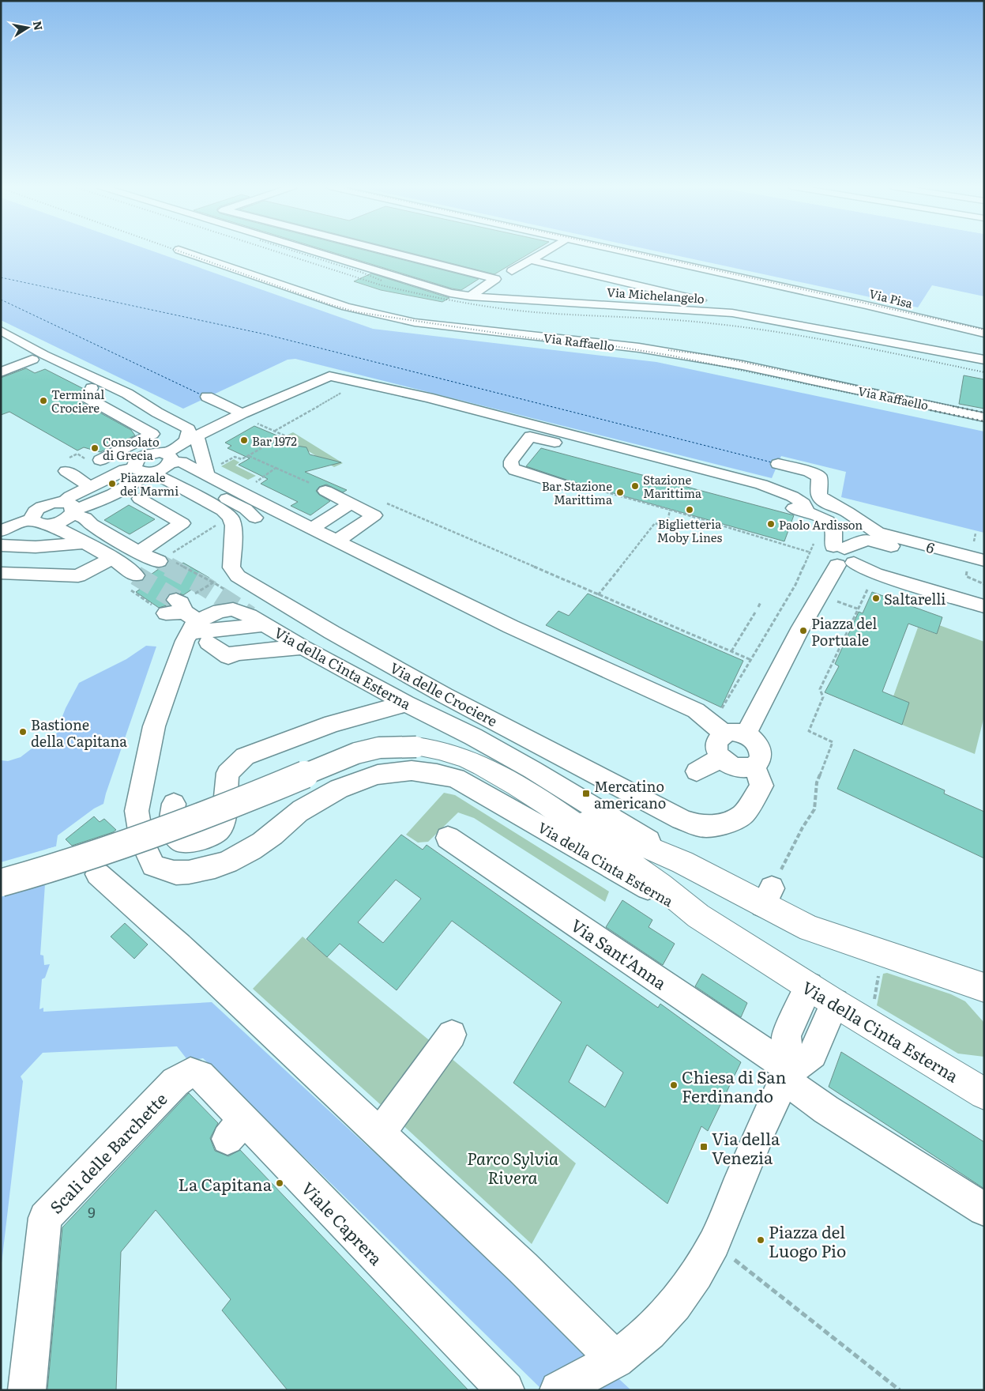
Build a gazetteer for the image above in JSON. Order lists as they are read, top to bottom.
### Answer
{
  "streets": {
    "main road": ["Via della Cinta Esterna"],
    "street": [
      "Via Michelangelo",
      "Via Pisa",
      "Via Raffaello",
      "6",
      "Via delle Crociere",
      "Via Sant'Anna",
      "Scali delle Barchette",
      "Viale Caprera"
    ]
  },
  "crossings": [
    ["Scali delle Barchette", "Viale Caprera"]
  ],
  "parks": ["Parco Sylvia Rivera"],
  "places": {
    "other": [
      "Terminal Crociere",
      "Bar 1972",
      "Consolato di Grecia",
      "Piazzale dei Marmi",
      "Stazione Marittima",
      "Bar Stazione Marittima",
      "Biglietteria Moby Lines",
      "Paolo Ardisson",
      "Saltarelli",
      "Piazza del Portuale",
      "Bastione della Capitana",
      "Chiesa di San Ferdinando",
      "La Capitana",
      "Piazza del Luogo Pio"
    ],
    "transit": ["Mercatino americano", "Via della Venezia"]
  },
  "house_numbers": ["9"],
  "north": "right"
}
